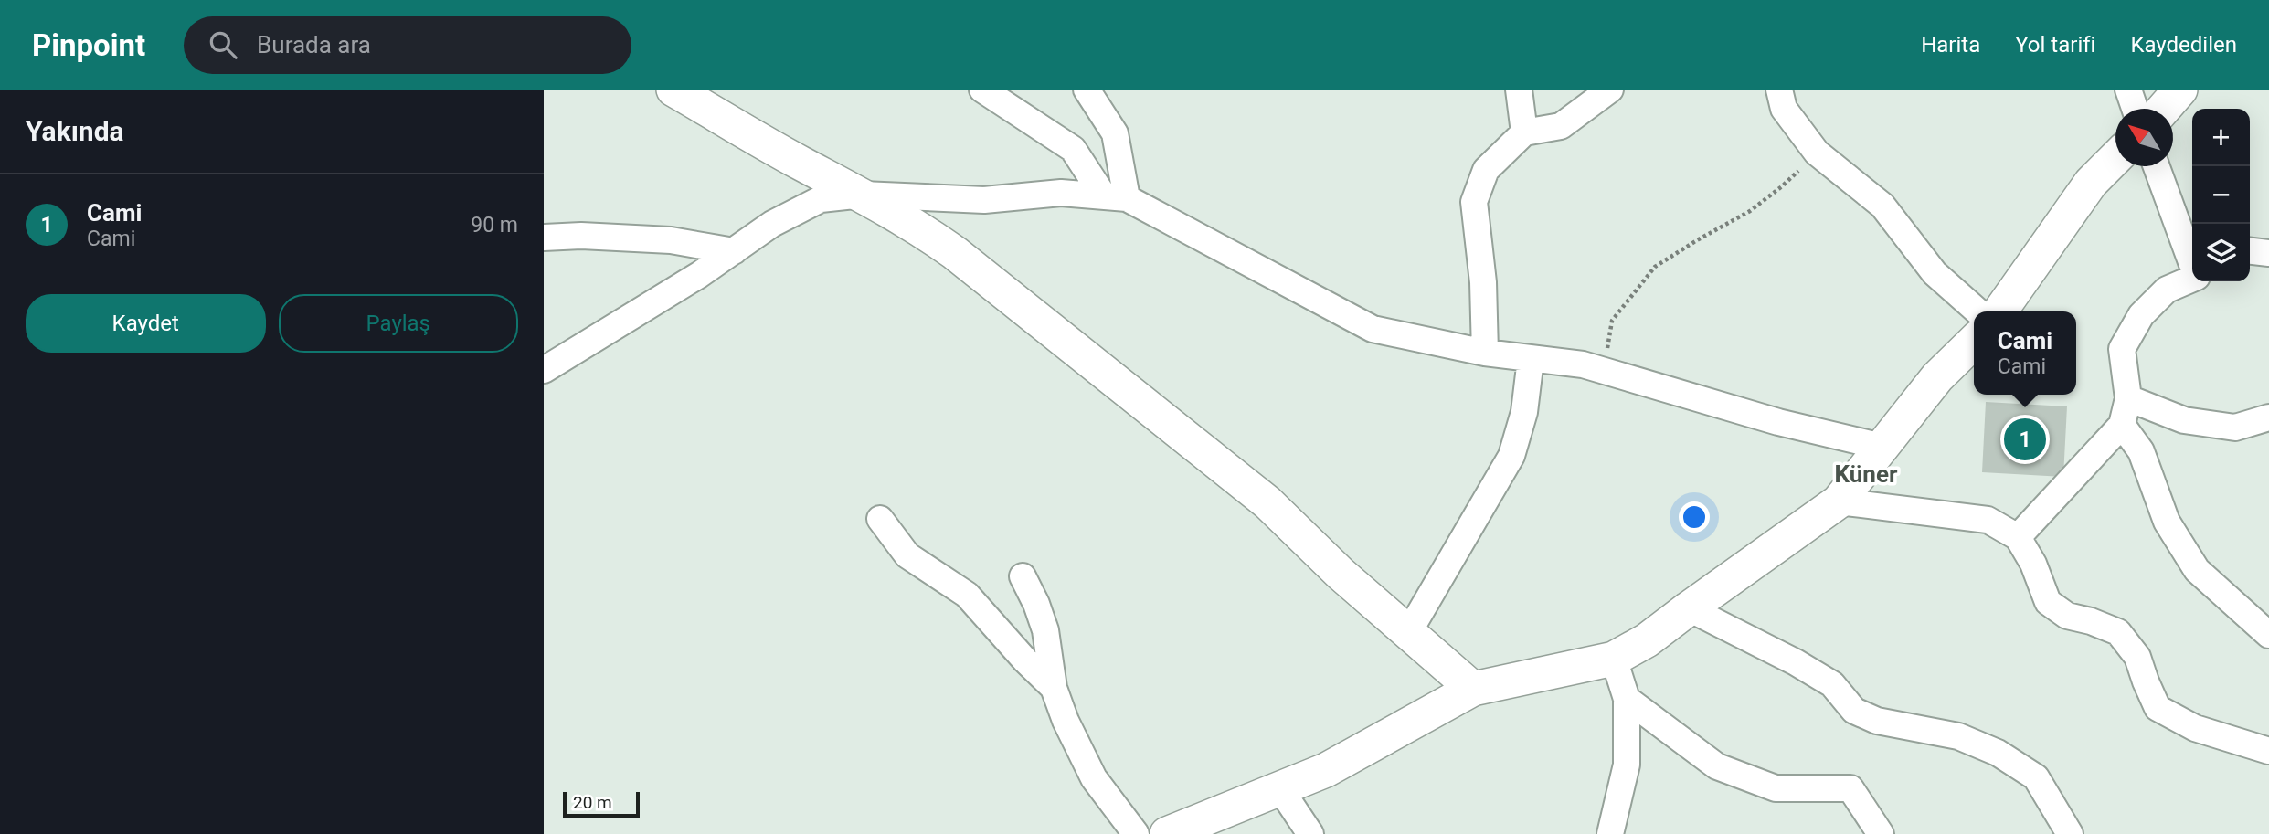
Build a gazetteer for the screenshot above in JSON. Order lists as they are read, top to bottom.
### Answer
{
  "districts": ["Küner"],
  "scale_bar": "20 m",
  "north": "top left",
  "page": {
    "header": "Pinpoint",
    "search": "Burada ara",
    "nav": ["Harita", "Yol tarifi", "Kaydedilen"],
    "heading": "Yakında",
    "map_buttons": ["+", "−"],
    "list": [
      {
        "mark": "1",
        "name": "Cami",
        "note": "Cami",
        "value": "90 m"
      }
    ],
    "buttons": ["Kaydet", "Paylaş"],
    "popup": ["Cami", "Cami"],
    "pins": "1",
    "scale": "20 m"
  }
}
